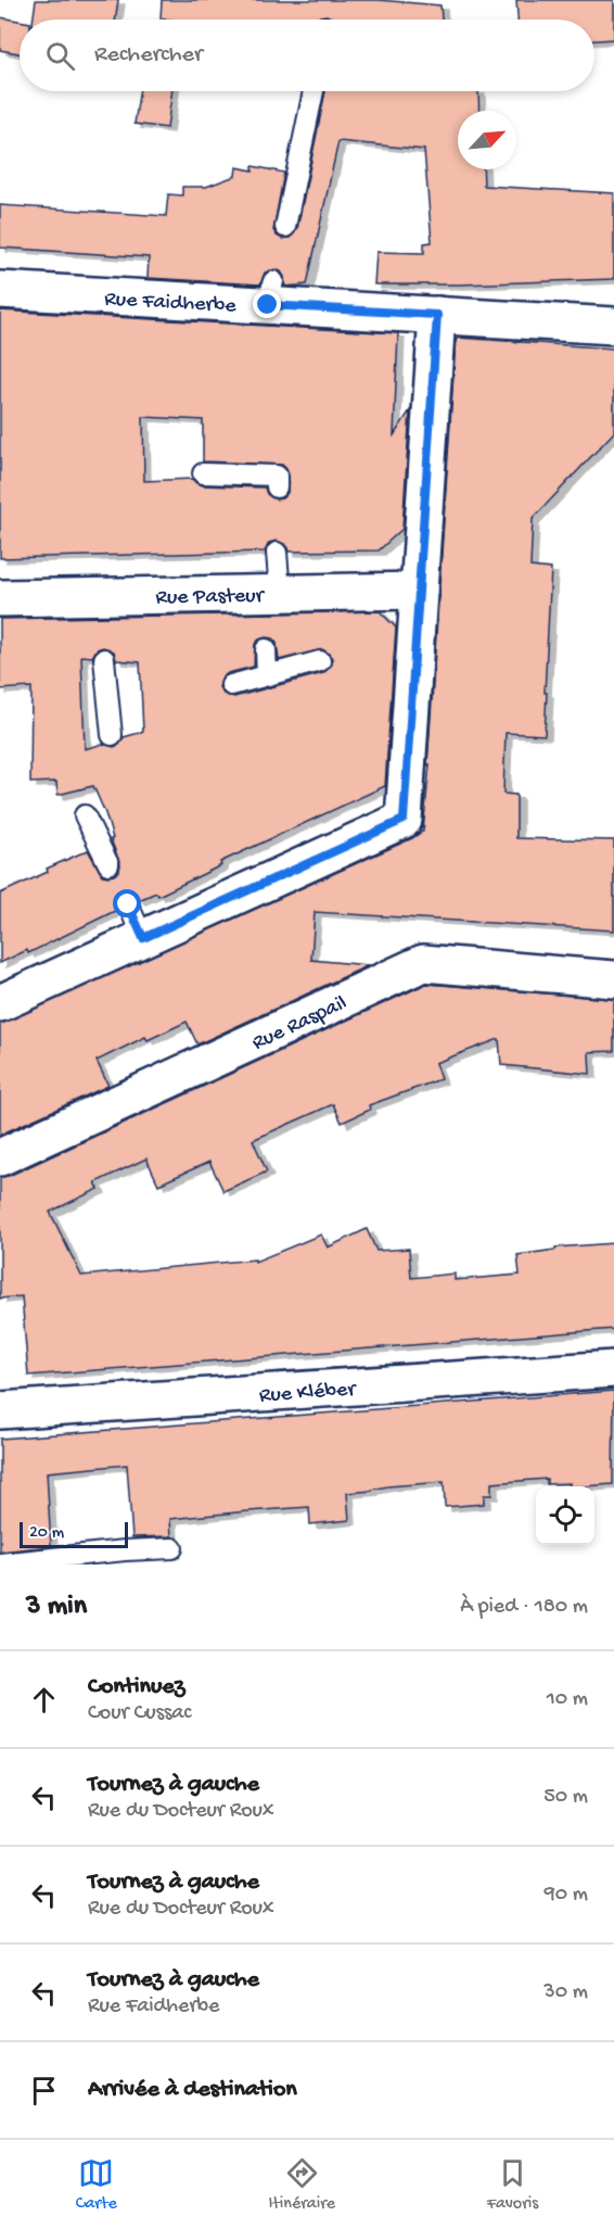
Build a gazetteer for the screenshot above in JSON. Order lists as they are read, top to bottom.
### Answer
{
  "streets": {
    "street": [
      "Rue Faidherbe",
      "Rue Pasteur",
      "Rue Raspail",
      "Rue Kléber"
    ]
  },
  "scale_bar": "20 m",
  "north": "top right",
  "page": {
    "search": "Rechercher",
    "scale": "20 m",
    "heading": ["3 min", "À pied · 180 m"],
    "list": [
      ["Continuez", "Cour Cussac", "10 m"],
      ["Tournez à gauche", "Rue du Docteur Roux", "50 m"],
      ["Tournez à gauche", "Rue du Docteur Roux", "90 m"],
      ["Tournez à gauche", "Rue Faidherbe", "30 m"],
      "Arrivée à destination"
    ],
    "nav": ["Carte", "Itinéraire", "Favoris"]
  }
}
